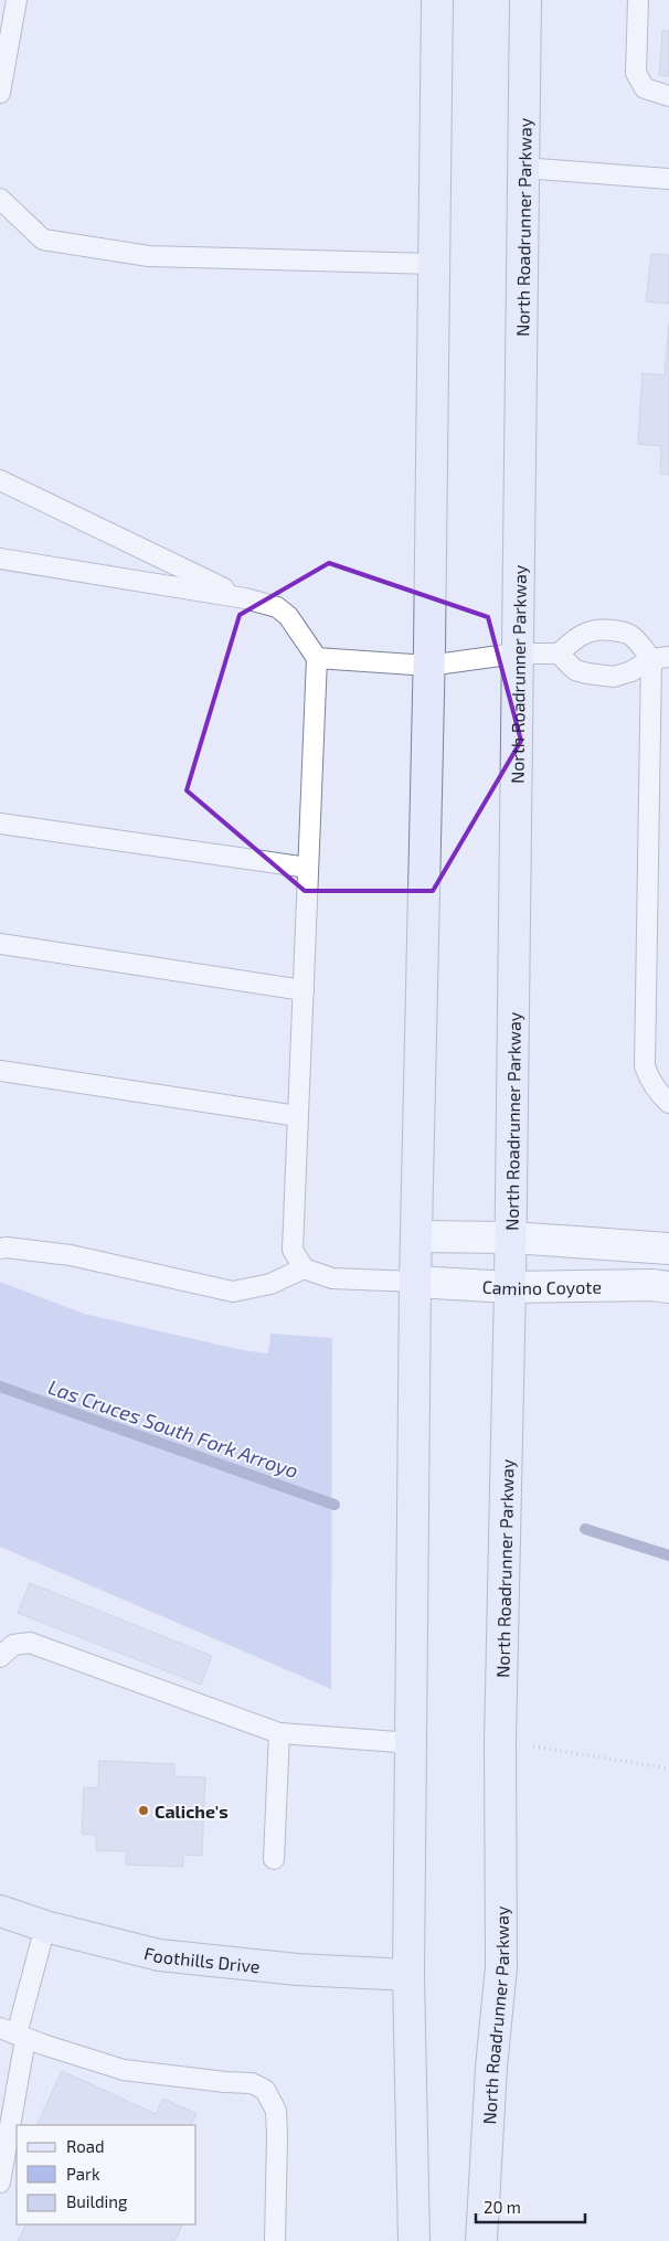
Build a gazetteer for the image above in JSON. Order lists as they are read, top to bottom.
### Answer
{
  "streets": {
    "main road": ["North Roadrunner Parkway", "Foothills Drive"],
    "street": ["Camino Coyote"]
  },
  "crossings": [
    ["North Roadrunner Parkway", "Camino Coyote"]
  ],
  "water": ["Las Cruces South Fork Arroyo"],
  "places": ["Caliche's"],
  "legend": ["Road", "Park", "Building"],
  "scale_bar": "20 m"
}
